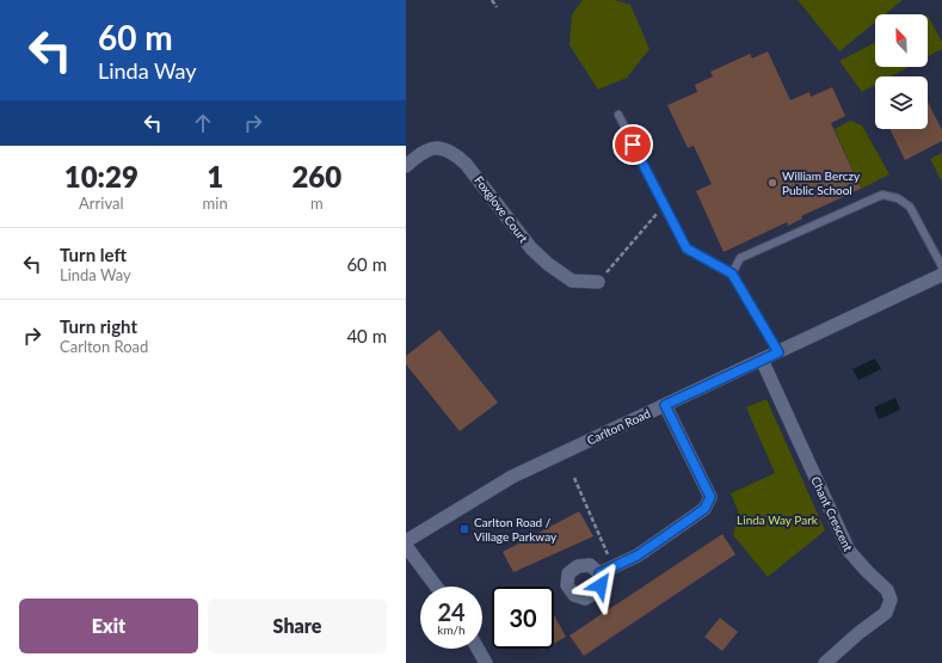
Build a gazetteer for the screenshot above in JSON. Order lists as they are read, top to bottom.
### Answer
{
  "streets": {
    "street": ["Foxglove Court", "Carlton Road", "Chant Crescent"]
  },
  "crossings": [
    ["Carlton Road", "Chant Crescent"]
  ],
  "parks": ["Linda Way Park"],
  "places": {
    "other": ["William Berczy Public School"],
    "transit": ["Carlton Road / Village Parkway"]
  },
  "north": "top left",
  "page": {
    "turn": ["60 m", "Linda Way"],
    "eta": [
      "10:29",
      "Arrival",
      "1",
      "min",
      "260",
      "m"
    ],
    "list": [
      {
        "name": "Turn left",
        "note": "Linda Way",
        "value": "60 m"
      },
      {
        "name": "Turn right",
        "note": "Carlton Road",
        "value": "40 m"
      }
    ],
    "speed": "24 km/h",
    "limit": "30",
    "buttons": ["Exit", "Share"]
  }
}
